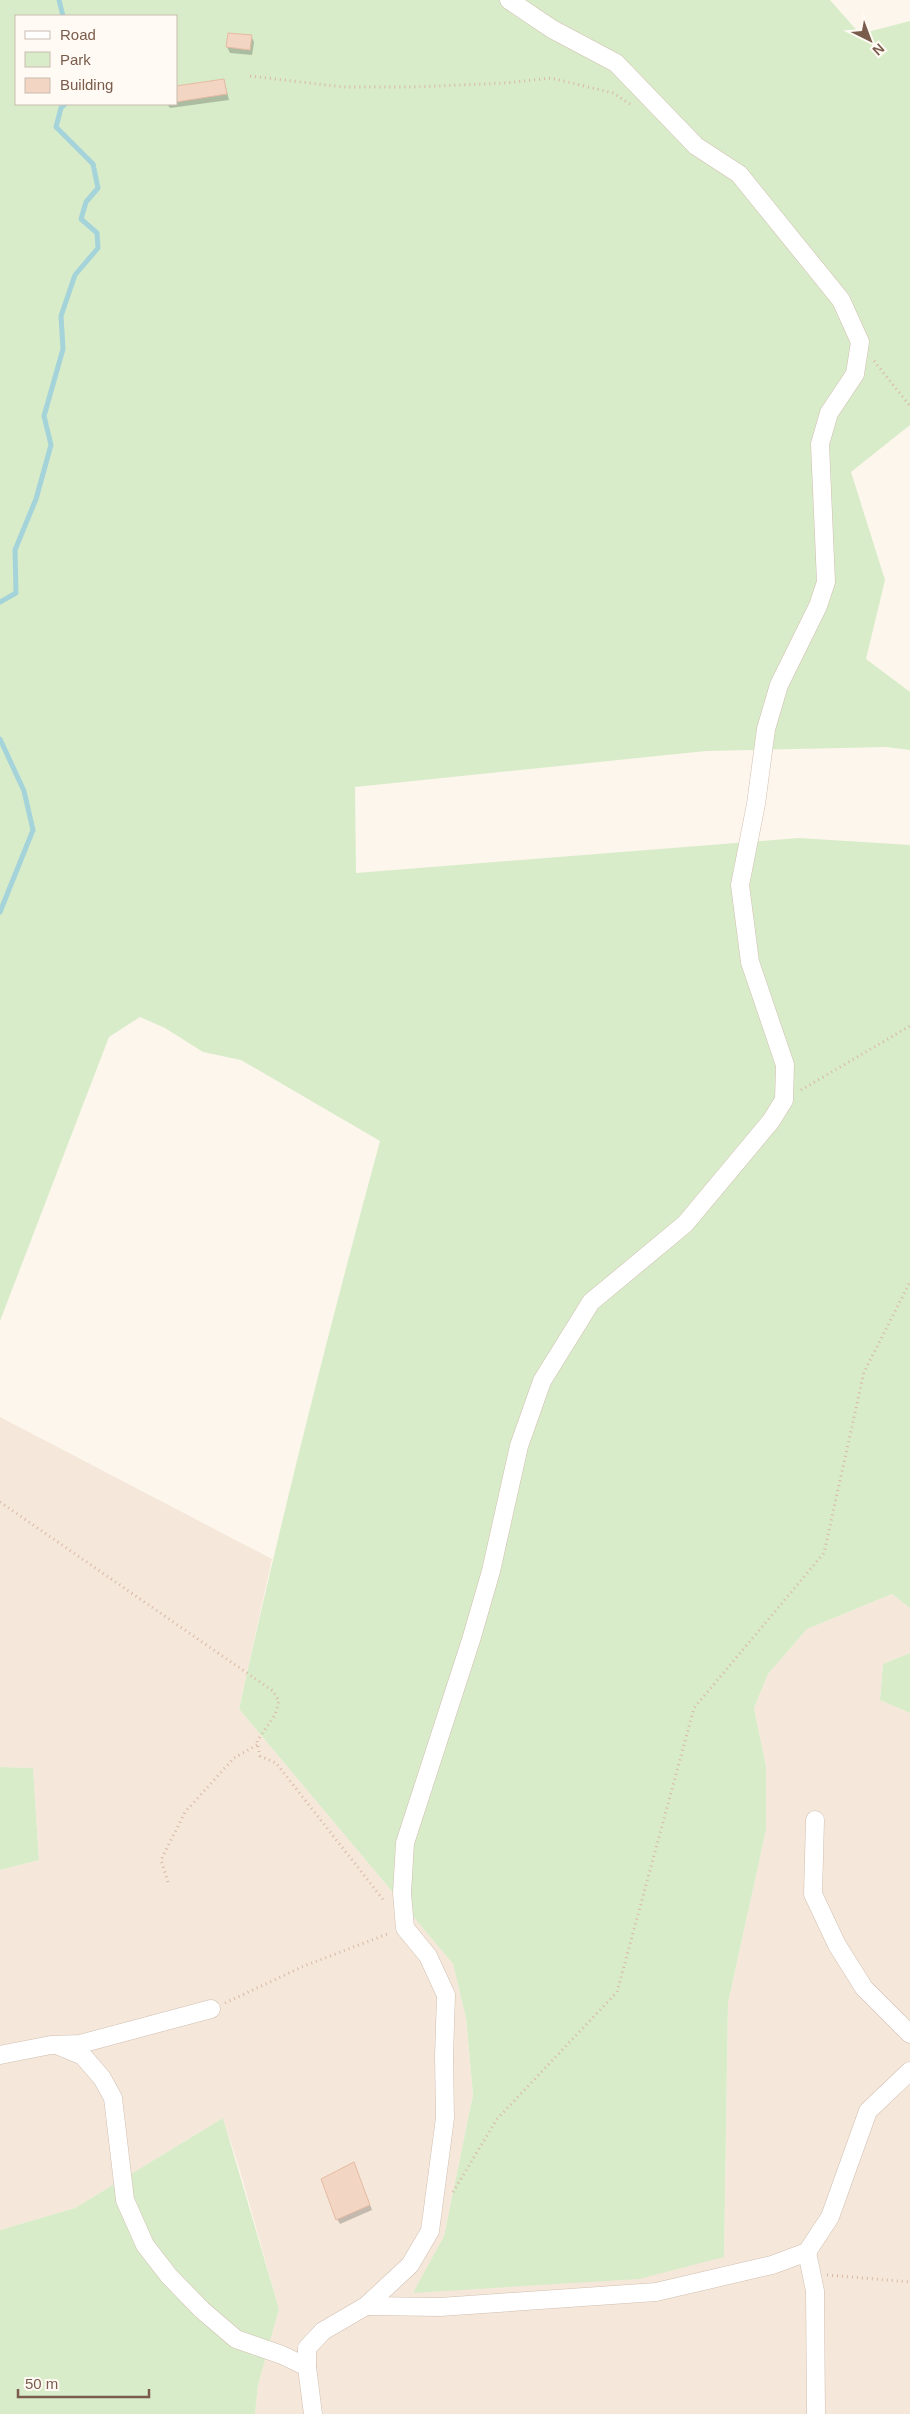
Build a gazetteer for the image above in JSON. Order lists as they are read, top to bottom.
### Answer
{
  "legend": ["Road", "Park", "Building"],
  "scale_bar": "50 m",
  "north": "bottom right"
}
